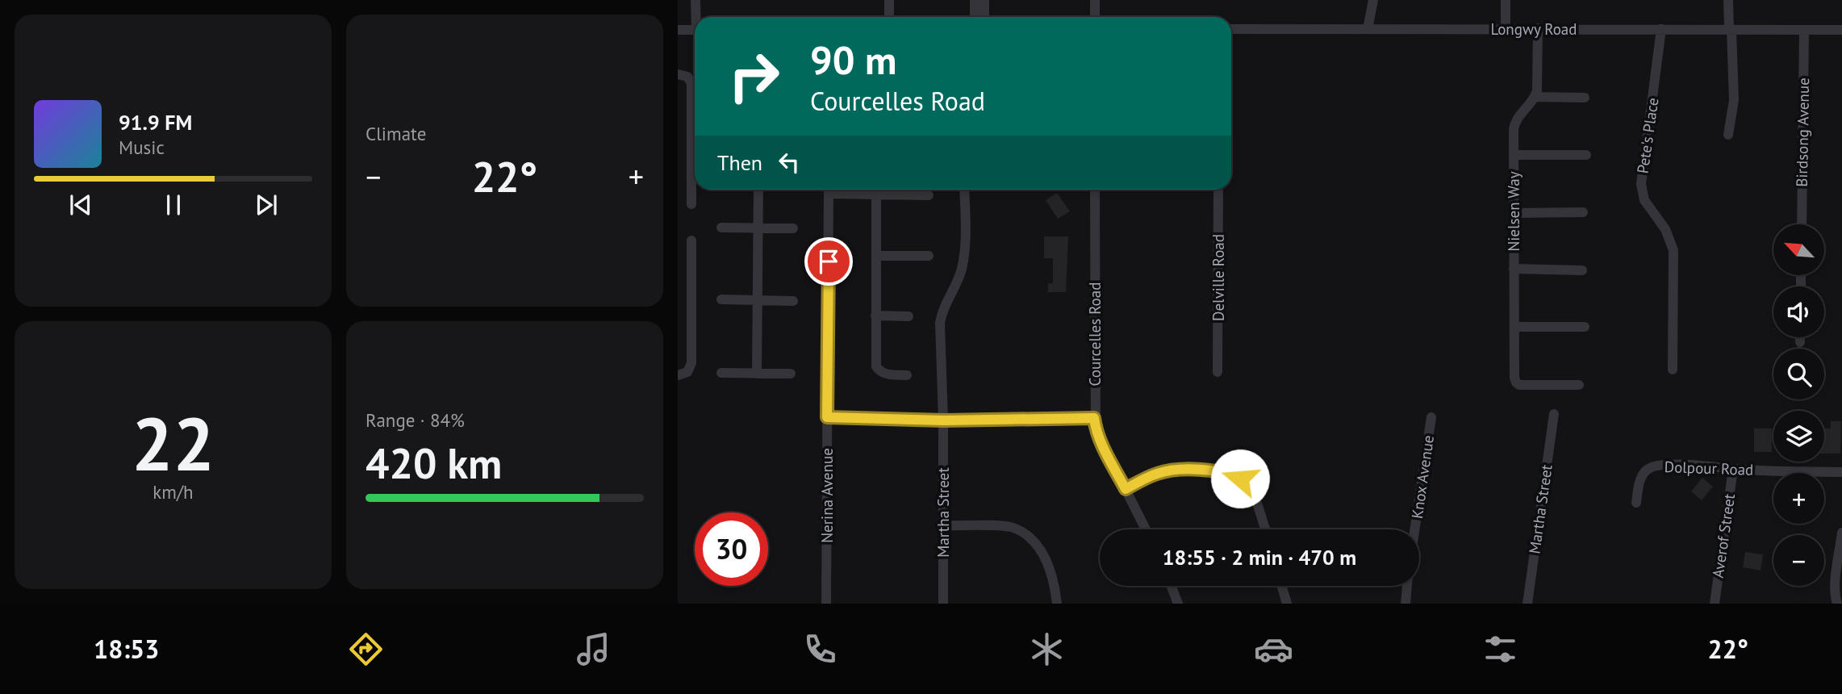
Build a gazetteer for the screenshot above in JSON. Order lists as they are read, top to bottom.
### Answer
{
  "streets": {
    "street": [
      "Longwy Road",
      "Birdsong Avenue",
      "Pete's Place",
      "Nielsen Way",
      "Delville Road",
      "Courcelles Road",
      "Dolpour Road",
      "Knox Avenue",
      "Nerina Avenue",
      "Martha Street",
      "Averof Street"
    ]
  },
  "crossings": [
    ["Longwy Road", "Birdsong Avenue"],
    ["Longwy Road", "Pete's Place"],
    ["Dolpour Road", "Averof Street"]
  ],
  "north": "top left",
  "page": {
    "tile": [
      "Climate",
      ["22", "km/h"],
      ["Range · 84%", "420 km"]
    ],
    "turn": ["90 m", "Courcelles Road"],
    "song": ["91.9 FM", "Music"],
    "then": "Then",
    "heat": ["−", "22°", "+"],
    "map_buttons": ["+", "−"],
    "limit": "30",
    "trip": "18:55 · 2 min · 470 m",
    "tabs": ["18:53", "22°"]
  }
}
